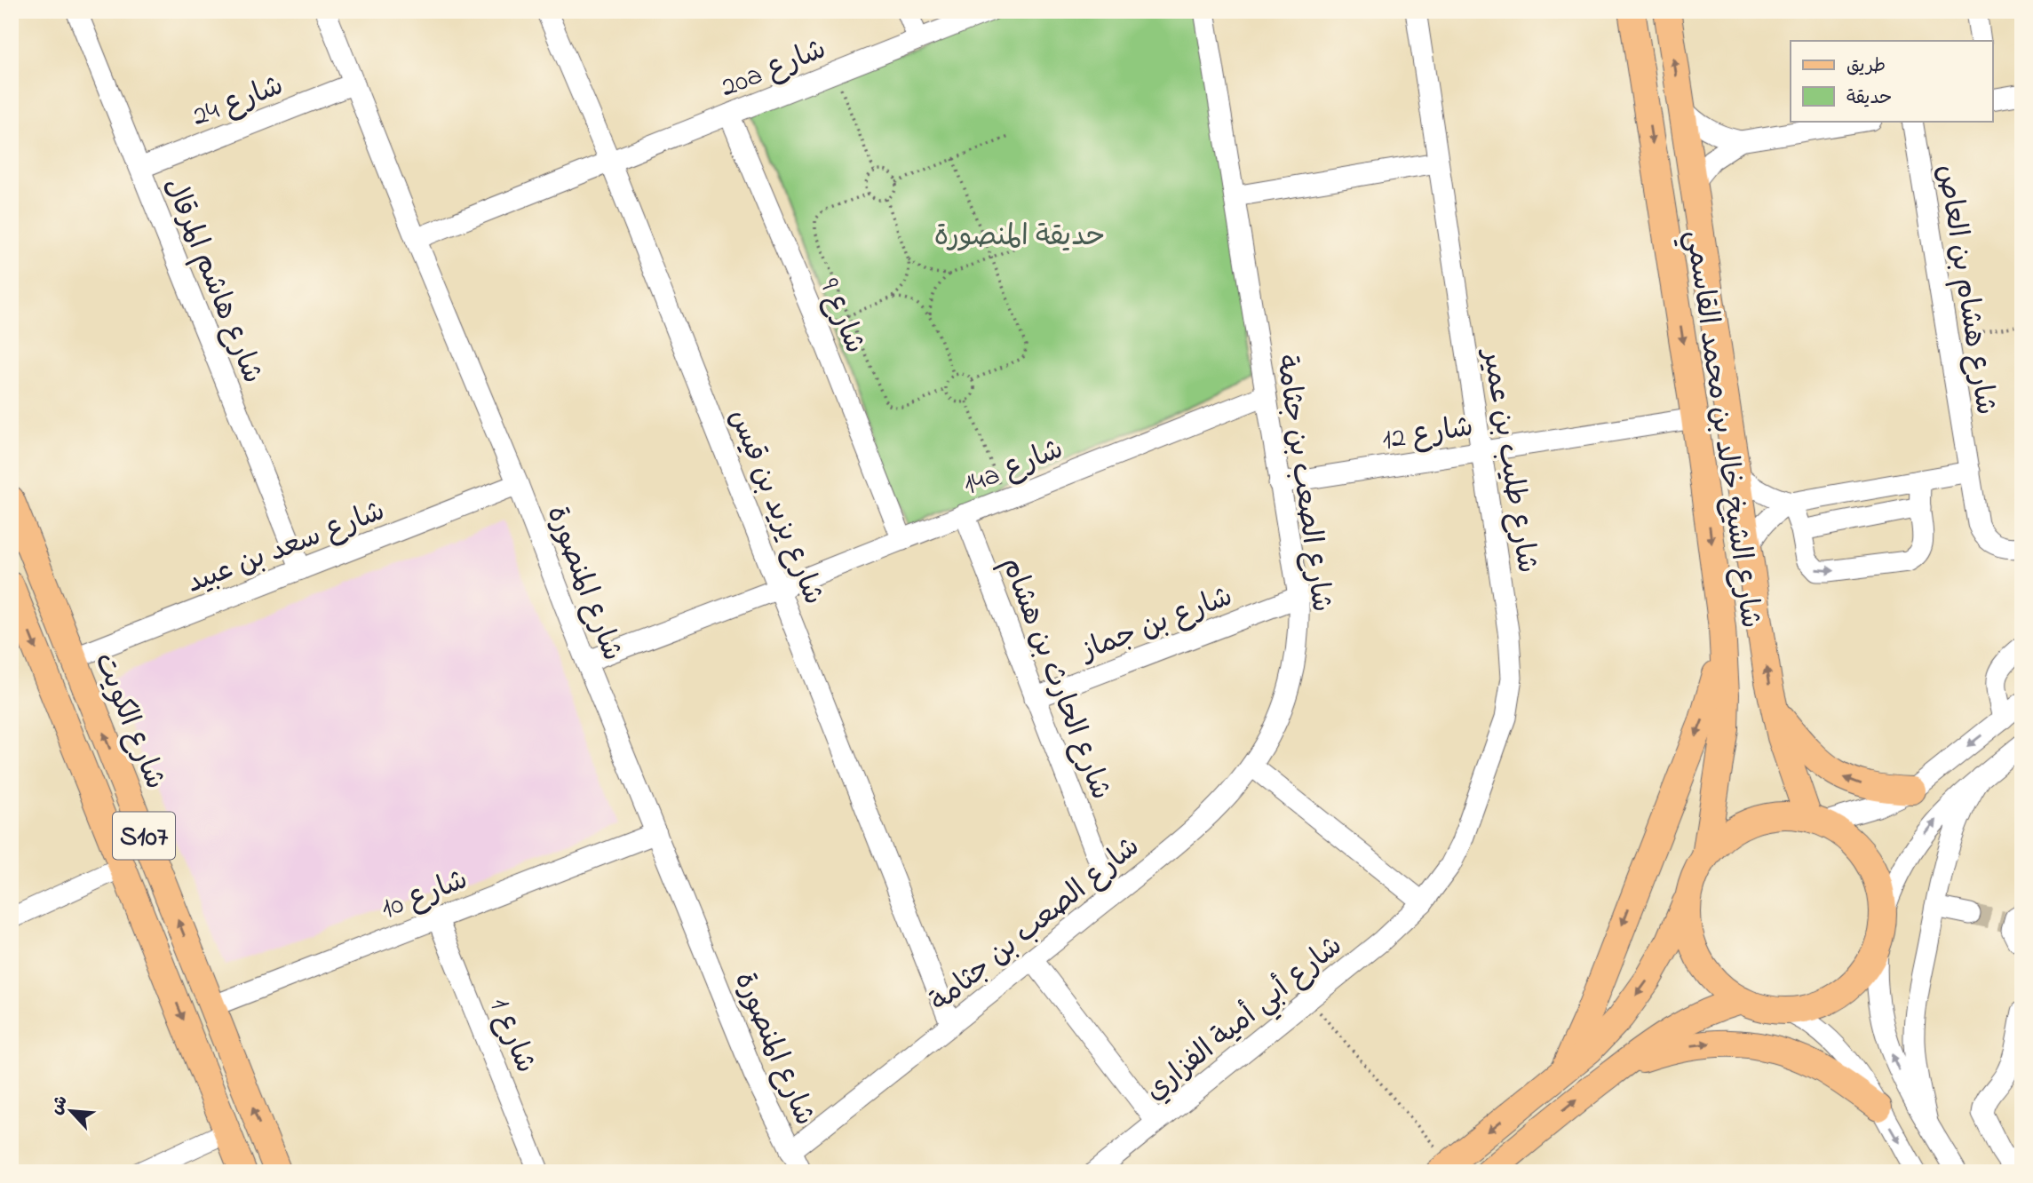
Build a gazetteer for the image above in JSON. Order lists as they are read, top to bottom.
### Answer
{
  "streets": {
    "main road": ["شارع الشيخ خالد بن محمد القاسمي", "شارع الكويت", "S107"],
    "street": [
      "20a شارع",
      "شارع 24",
      "شارع هاشم المرقال",
      "شارع هشام بن العاص",
      "شارع 9",
      "شارع 12",
      "شارع طليب بن عمير",
      "14a شارع",
      "شارع الصعب بن جثامة",
      "شارع يزيد بن قيس",
      "شارع سعد بن عبيد",
      "شارع المنصورة",
      "شارع بن جماز",
      "شارع الحارث بن هشام",
      "شارع 10",
      "شارع أبي أمية الفزاري",
      "شارع 1"
    ]
  },
  "crossings": [
    ["20a شارع", "شارع 9"],
    ["20a شارع", "شارع يزيد بن قيس"],
    ["20a شارع", "شارع المنصورة"],
    ["شارع 24", "شارع هاشم المرقال"],
    ["شارع 24", "شارع المنصورة"],
    ["شارع هاشم المرقال", "شارع سعد بن عبيد"],
    ["شارع 9", "14a شارع"],
    ["شارع الشيخ خالد بن محمد القاسمي", "شارع 12"],
    ["شارع 12", "شارع طليب بن عمير"],
    ["شارع 12", "شارع الصعب بن جثامة"],
    ["شارع طليب بن عمير", "شارع أبي أمية الفزاري"],
    ["14a شارع", "شارع الصعب بن جثامة"],
    ["14a شارع", "شارع يزيد بن قيس"],
    ["14a شارع", "شارع المنصورة"],
    ["14a شارع", "شارع الحارث بن هشام"],
    ["شارع الصعب بن جثامة", "شارع يزيد بن قيس"],
    ["شارع الصعب بن جثامة", "شارع المنصورة"],
    ["شارع الصعب بن جثامة", "شارع بن جماز"],
    ["شارع الصعب بن جثامة", "شارع الحارث بن هشام"],
    ["شارع سعد بن عبيد", "شارع المنصورة"],
    ["شارع سعد بن عبيد", "شارع الكويت"],
    ["شارع المنصورة", "شارع 10"],
    ["شارع بن جماز", "شارع الحارث بن هشام"],
    ["شارع الكويت", "شارع 10"],
    ["شارع 10", "شارع 1"]
  ],
  "parks": ["حديقة المنصورة"],
  "legend": ["طريق", "حديقة"],
  "north": "top left"
}
